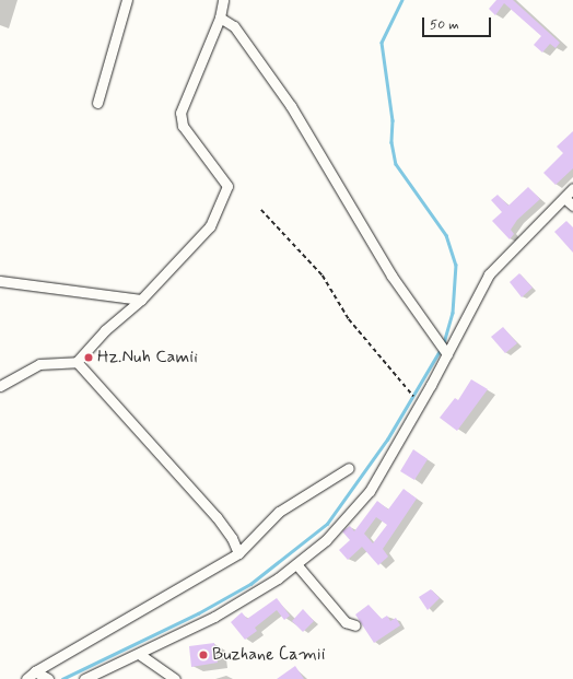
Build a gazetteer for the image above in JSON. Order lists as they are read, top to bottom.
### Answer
{
  "places": ["Hz.Nuh Camii", "Buzhane Camii"],
  "scale_bar": "50 m"
}
